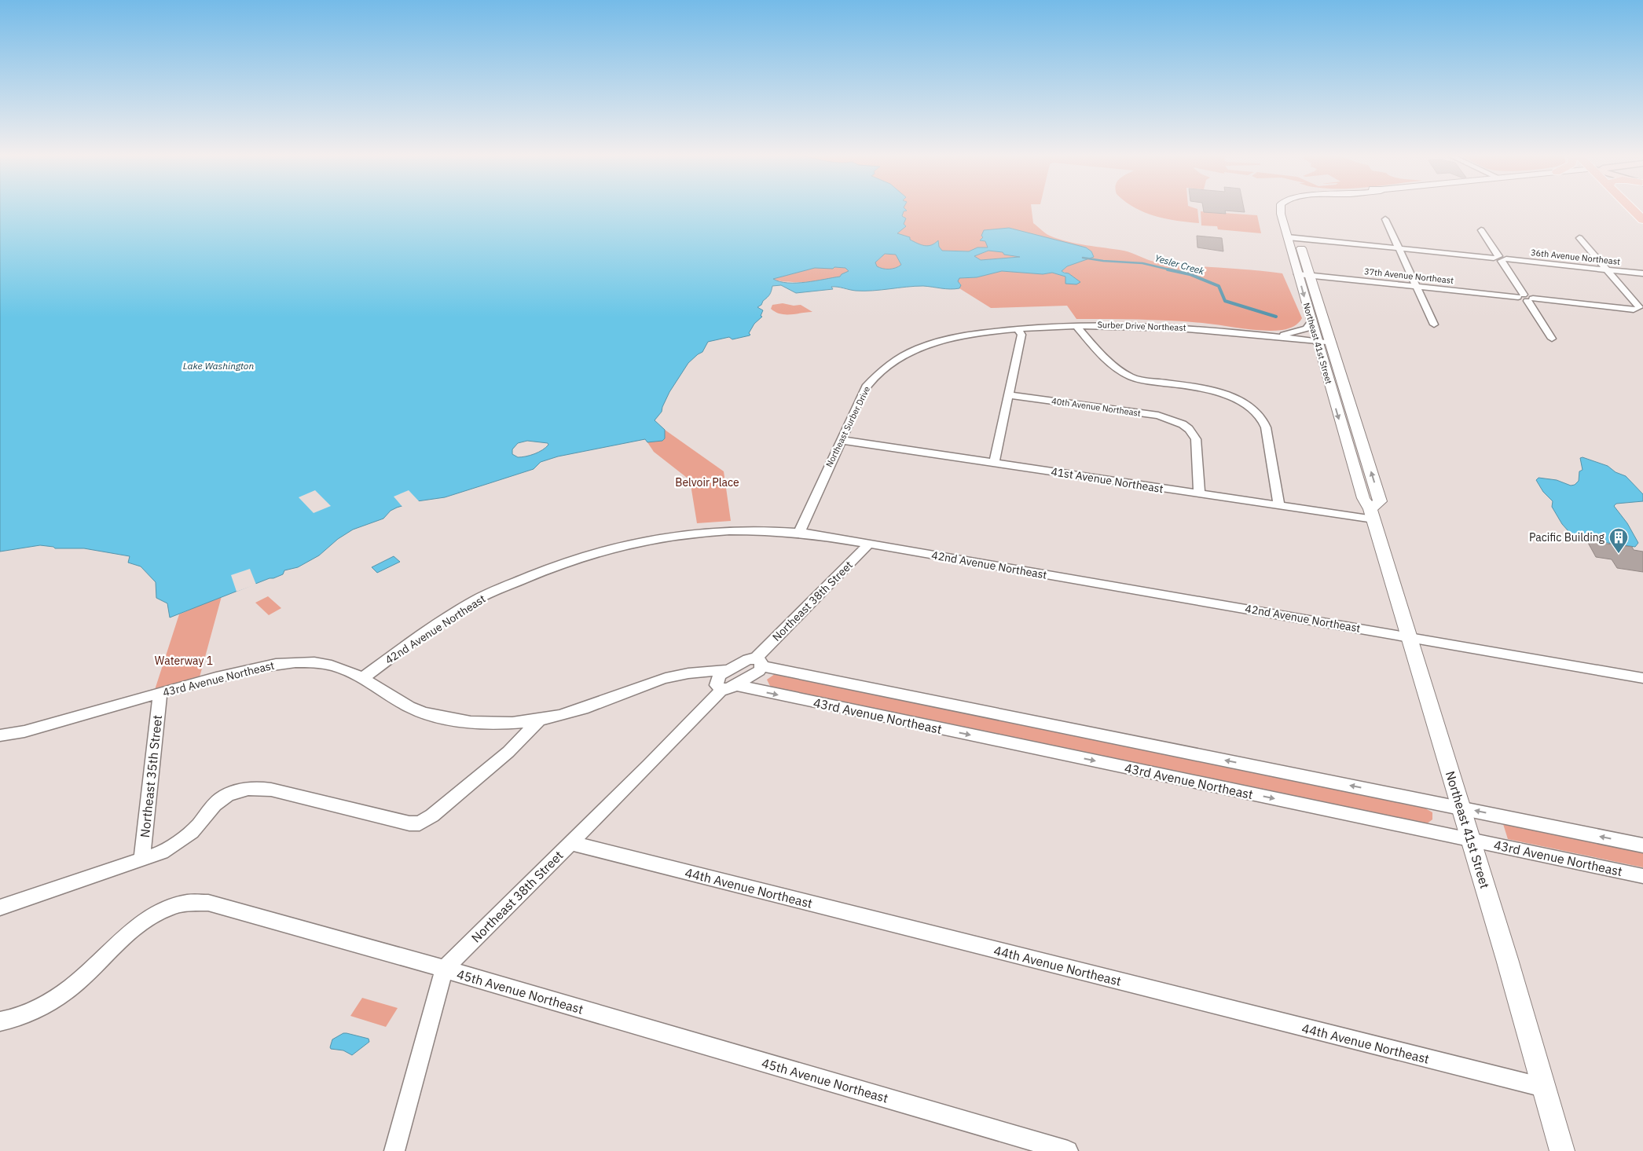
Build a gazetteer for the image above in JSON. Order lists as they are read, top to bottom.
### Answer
{
  "streets": {
    "street": [
      "36th Avenue Northeast",
      "37th Avenue Northeast",
      "Surber Drive Northeast",
      "Northeast 41st Street",
      "40th Avenue Northeast",
      "Northeast Surber Drive",
      "41st Avenue Northeast",
      "42nd Avenue Northeast",
      "Northeast 38th Street",
      "43rd Avenue Northeast",
      "Northeast 35th Street",
      "44th Avenue Northeast",
      "45th Avenue Northeast"
    ]
  },
  "crossings": [
    ["36th Avenue Northeast", "Northeast 41st Street"],
    ["37th Avenue Northeast", "Northeast 41st Street"],
    ["Surber Drive Northeast", "Northeast 41st Street"],
    ["Surber Drive Northeast", "Northeast Surber Drive"],
    ["Northeast 41st Street", "41st Avenue Northeast"],
    ["Northeast 41st Street", "42nd Avenue Northeast"],
    ["Northeast 41st Street", "43rd Avenue Northeast"],
    ["Northeast 41st Street", "44th Avenue Northeast"],
    ["40th Avenue Northeast", "41st Avenue Northeast"],
    ["Northeast Surber Drive", "41st Avenue Northeast"],
    ["Northeast Surber Drive", "42nd Avenue Northeast"],
    ["42nd Avenue Northeast", "Northeast 38th Street"],
    ["42nd Avenue Northeast", "43rd Avenue Northeast"],
    ["Northeast 38th Street", "43rd Avenue Northeast"],
    ["Northeast 38th Street", "44th Avenue Northeast"],
    ["Northeast 38th Street", "45th Avenue Northeast"],
    ["43rd Avenue Northeast", "Northeast 35th Street"]
  ],
  "water": ["Yesler Creek", "Lake Washington"],
  "parks": ["Belvoir Place", "Waterway 1"],
  "places": {
    "building": ["Pacific Building"]
  }
}
